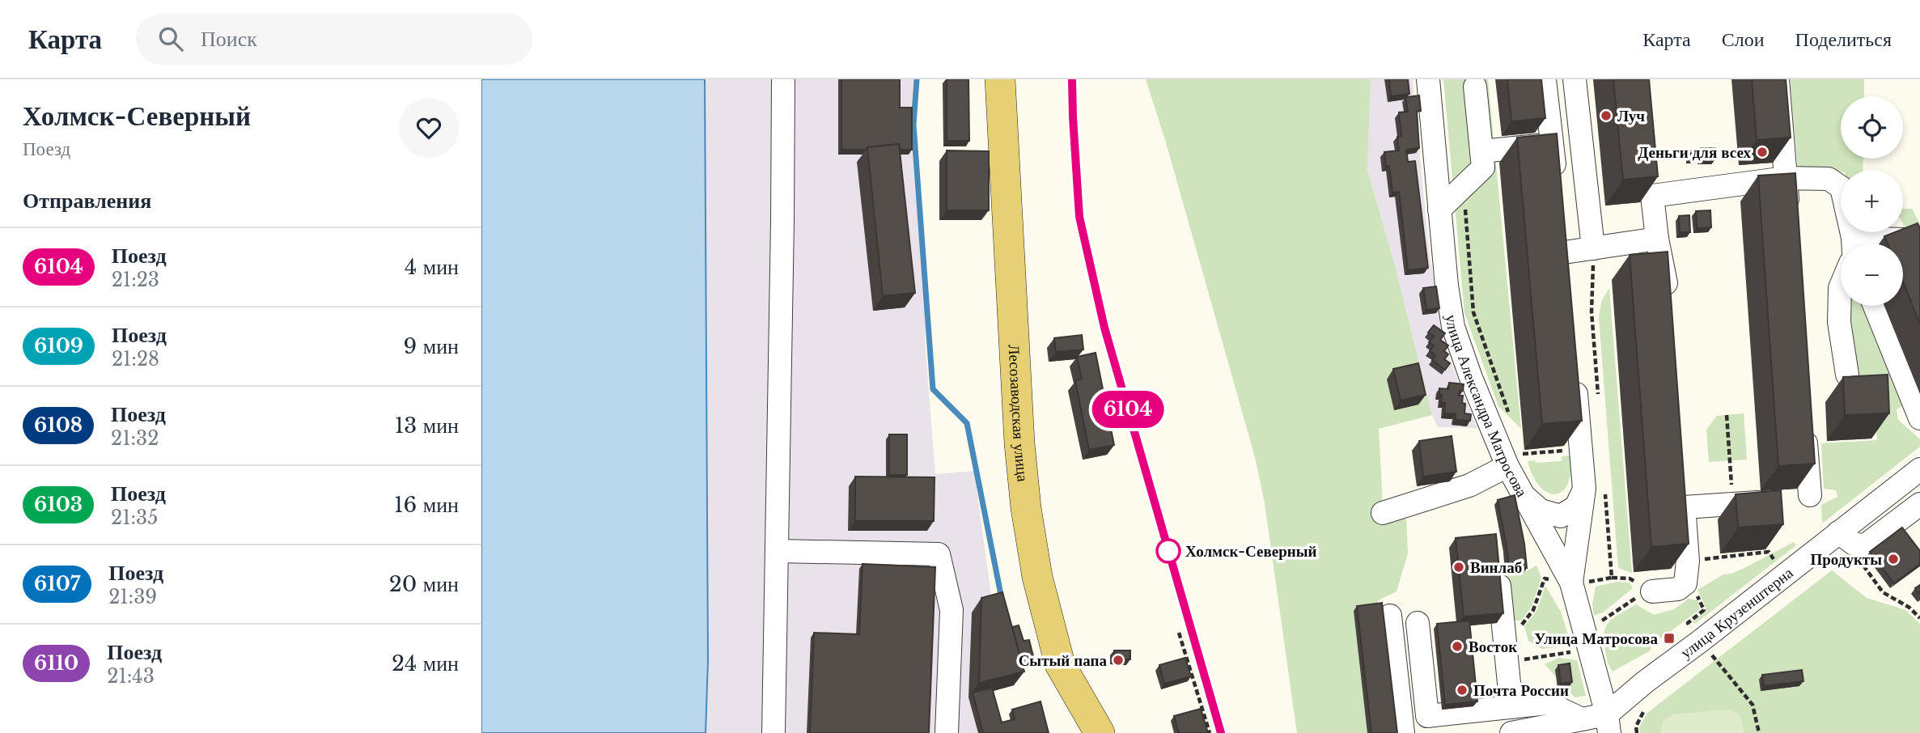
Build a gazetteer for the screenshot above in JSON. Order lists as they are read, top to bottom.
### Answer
{
  "streets": {
    "main road": ["Лесозаводская улица"],
    "street": ["улица Александра Матросова", "улица Крузенштерна"]
  },
  "crossings": [
    ["улица Александра Матросова", "улица Крузенштерна"]
  ],
  "places": {
    "other": [
      "Луч",
      "Деньги для всех",
      "Холмск-Северный",
      "Продукты",
      "Винлаб",
      "Восток",
      "Сытый папа",
      "Почта России"
    ],
    "transit": ["Улица Матросова"]
  },
  "page": {
    "header": "Карта",
    "search": "Поиск",
    "nav": ["Карта", "Слои", "Поделиться"],
    "heading": [
      ["Холмск-Северный", "Поезд"],
      "Отправления"
    ],
    "on_map": "6104",
    "map_buttons": ["+", "−"],
    "list": [
      {
        "mark": "6104",
        "name": "Поезд",
        "note": "21:23",
        "value": "4 мин"
      },
      {
        "mark": "6109",
        "name": "Поезд",
        "note": "21:28",
        "value": "9 мин"
      },
      {
        "mark": "6108",
        "name": "Поезд",
        "note": "21:32",
        "value": "13 мин"
      },
      {
        "mark": "6103",
        "name": "Поезд",
        "note": "21:35",
        "value": "16 мин"
      },
      {
        "mark": "6107",
        "name": "Поезд",
        "note": "21:39",
        "value": "20 мин"
      },
      {
        "mark": "6110",
        "name": "Поезд",
        "note": "21:43",
        "value": "24 мин"
      }
    ]
  }
}
